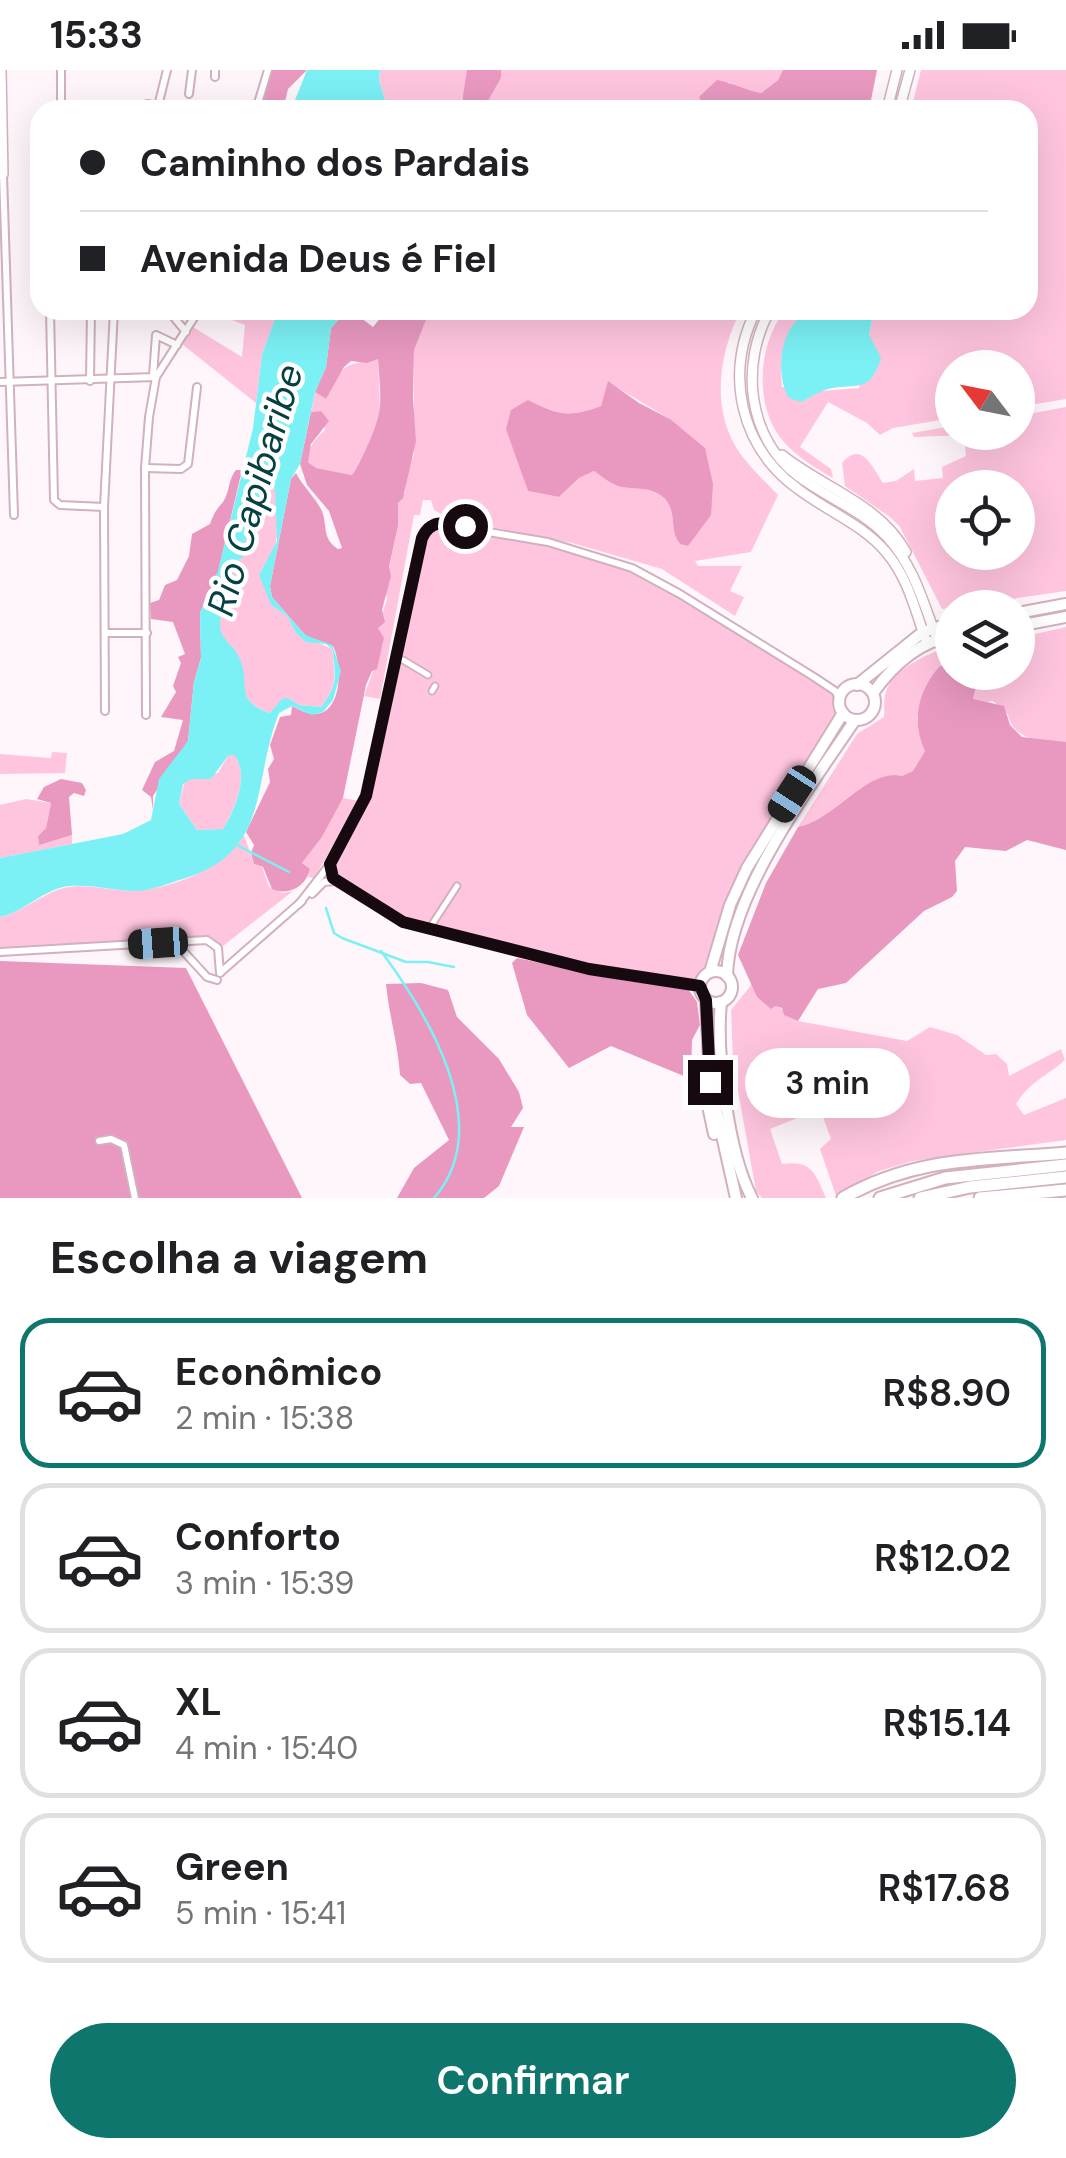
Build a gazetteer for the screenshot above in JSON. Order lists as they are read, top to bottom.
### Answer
{
  "water": ["Rio Capibaribe"],
  "north": "top left",
  "page": {
    "status": "15:33",
    "banner": ["Caminho dos Pardais", "Avenida Deus é Fiel"],
    "bubble": "3 min",
    "heading": "Escolha a viagem",
    "list": [
      {
        "name": "Econômico",
        "note": "2 min · 15:38",
        "value": "R$8.90"
      },
      {
        "name": "Conforto",
        "note": "3 min · 15:39",
        "value": "R$12.02"
      },
      {
        "name": "XL",
        "note": "4 min · 15:40",
        "value": "R$15.14"
      },
      {
        "name": "Green",
        "note": "5 min · 15:41",
        "value": "R$17.68"
      }
    ],
    "buttons": "Confirmar"
  }
}
